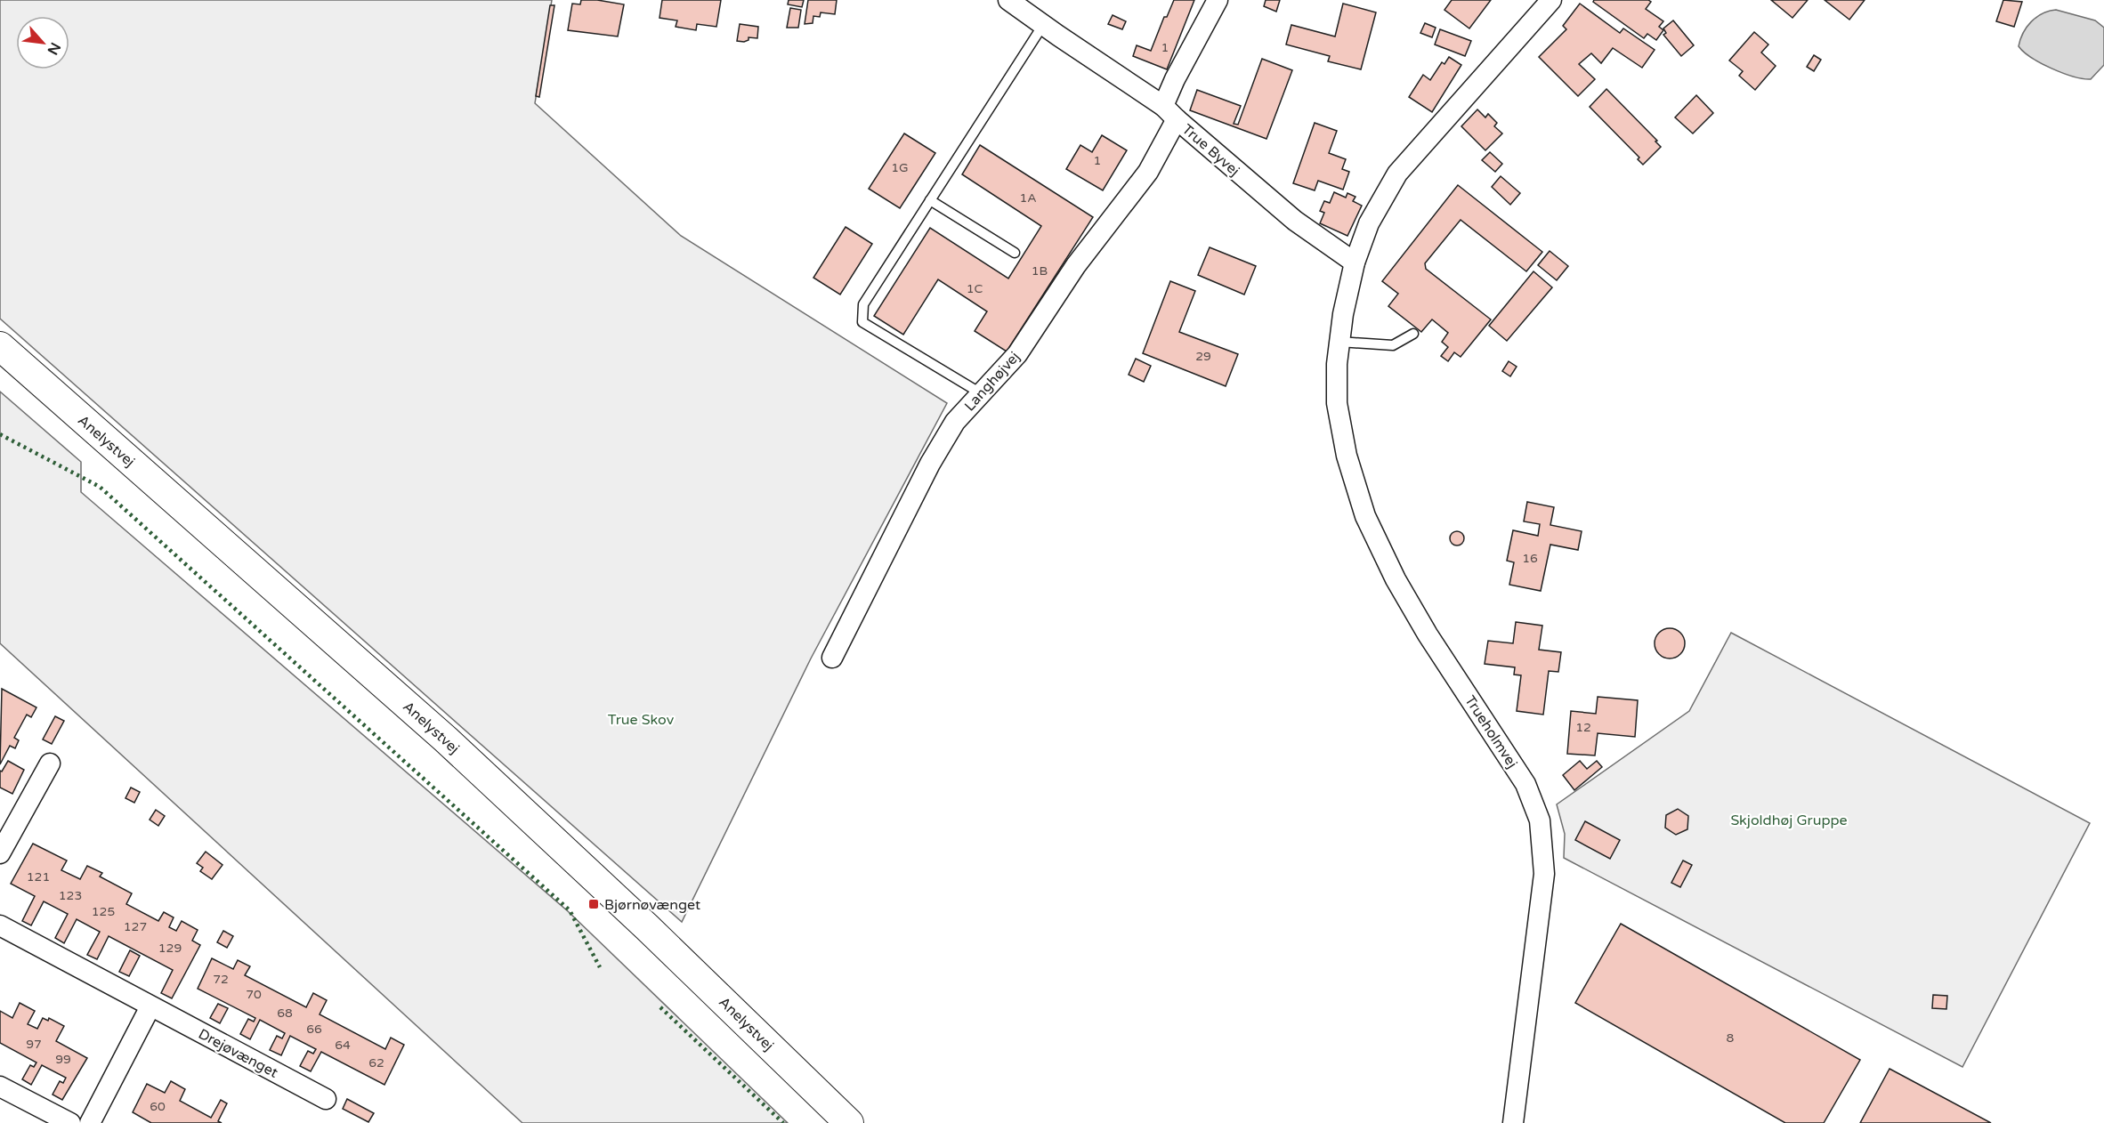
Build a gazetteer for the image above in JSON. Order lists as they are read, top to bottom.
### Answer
{
  "streets": {
    "street": [
      "True Byvej",
      "Langhøjvej",
      "Anelystvej",
      "Trueholmvej",
      "Drejøvænget"
    ]
  },
  "crossings": [
    ["True Byvej", "Langhøjvej"]
  ],
  "parks": ["True Skov", "Skjoldhøj Gruppe"],
  "places": {
    "transit": ["Bjørnøvænget"]
  },
  "house_numbers": [
    "1",
    "1",
    "1G",
    "1A",
    "1B",
    "1C",
    "29",
    "16",
    "12",
    "121",
    "123",
    "125",
    "127",
    "129",
    "72",
    "70",
    "68",
    "66",
    "8",
    "97",
    "64",
    "99",
    "62",
    "60"
  ],
  "north": "bottom right"
}
